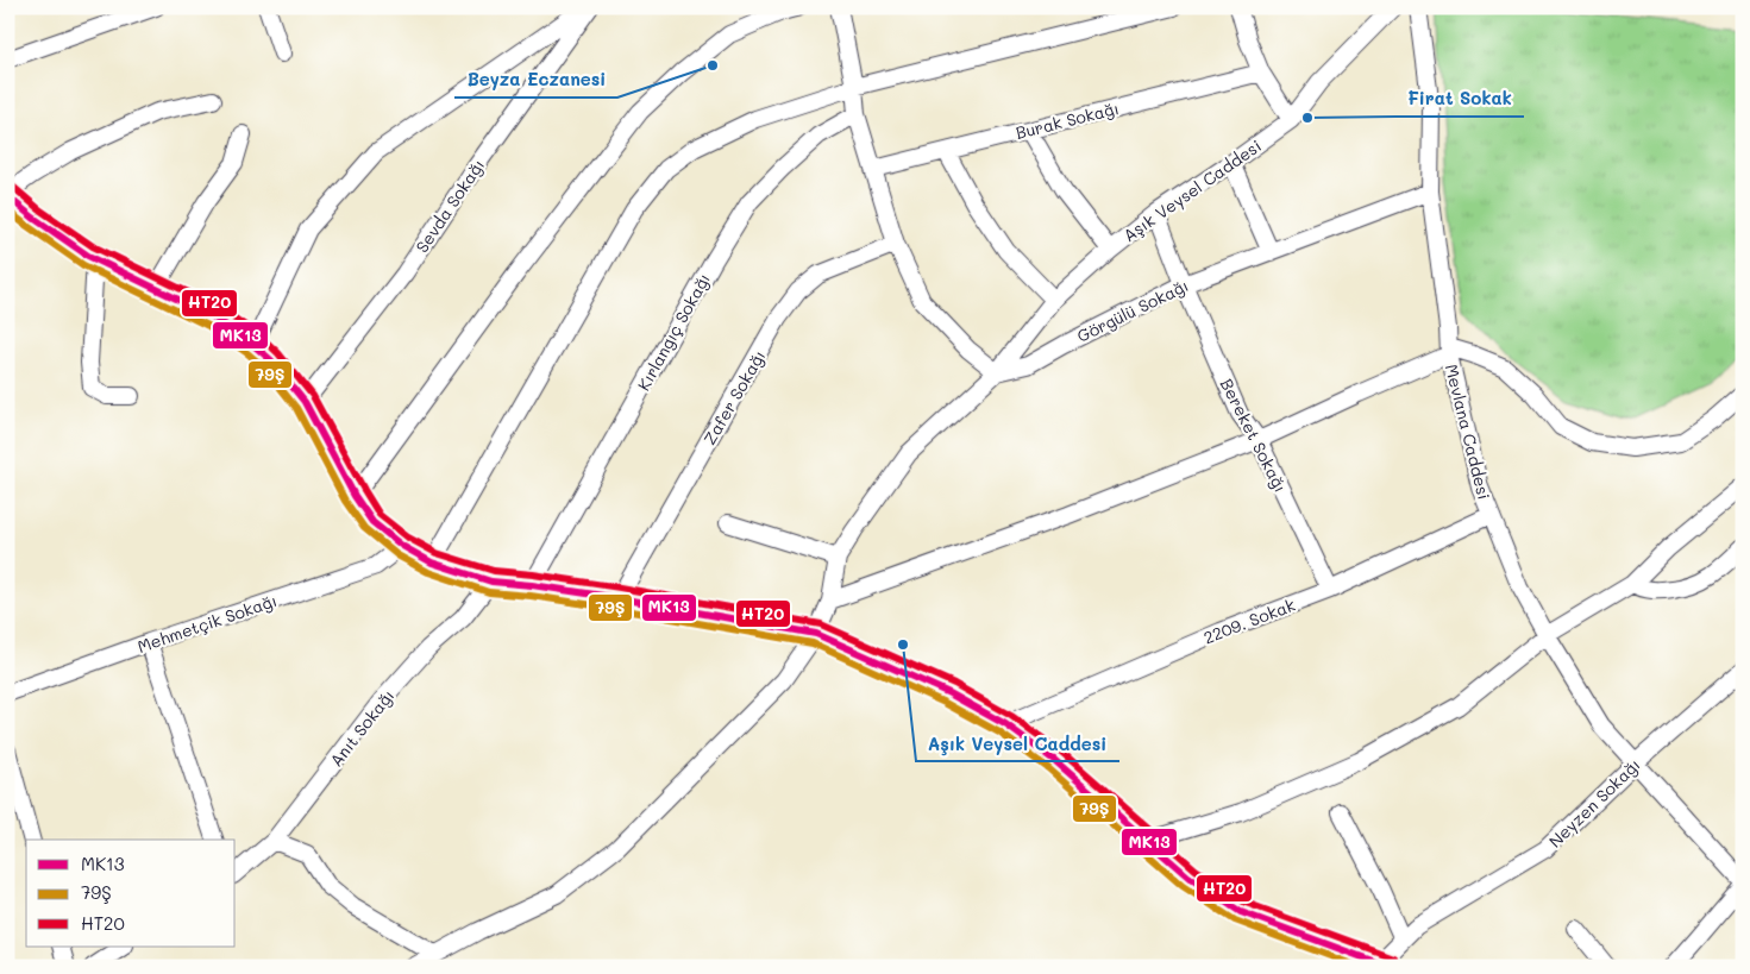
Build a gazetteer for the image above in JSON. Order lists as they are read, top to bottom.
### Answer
{
  "streets": {
    "street": [
      "Burak Sokağı",
      "Aşık Veysel Caddesi",
      "Sevda Sokağı",
      "Görgülü Sokağı",
      "Kırlangıç Sokağı",
      "Zafer Sokağı",
      "Mevlana Caddesi",
      "Bereket Sokağı",
      "2209. Sokak",
      "Mehmetçik Sokağı",
      "Anıt Sokağı",
      "Neyzen Sokağı"
    ]
  },
  "crossings": [
    ["Aşık Veysel Caddesi", "Görgülü Sokağı"],
    ["Aşık Veysel Caddesi", "Bereket Sokağı"],
    ["Görgülü Sokağı", "Mevlana Caddesi"],
    ["Görgülü Sokağı", "Bereket Sokağı"],
    ["Mevlana Caddesi", "2209. Sokak"],
    ["Mevlana Caddesi", "Neyzen Sokağı"],
    ["Bereket Sokağı", "2209. Sokak"]
  ],
  "places": ["Beyza Eczanesi", "Firat Sokak", "Aşık Veysel Caddesi"],
  "lines": ["transit line HT20", "transit line MK13", "transit line 79Ş"],
  "legend": ["MK13", "79Ş", "HT20"]
}
